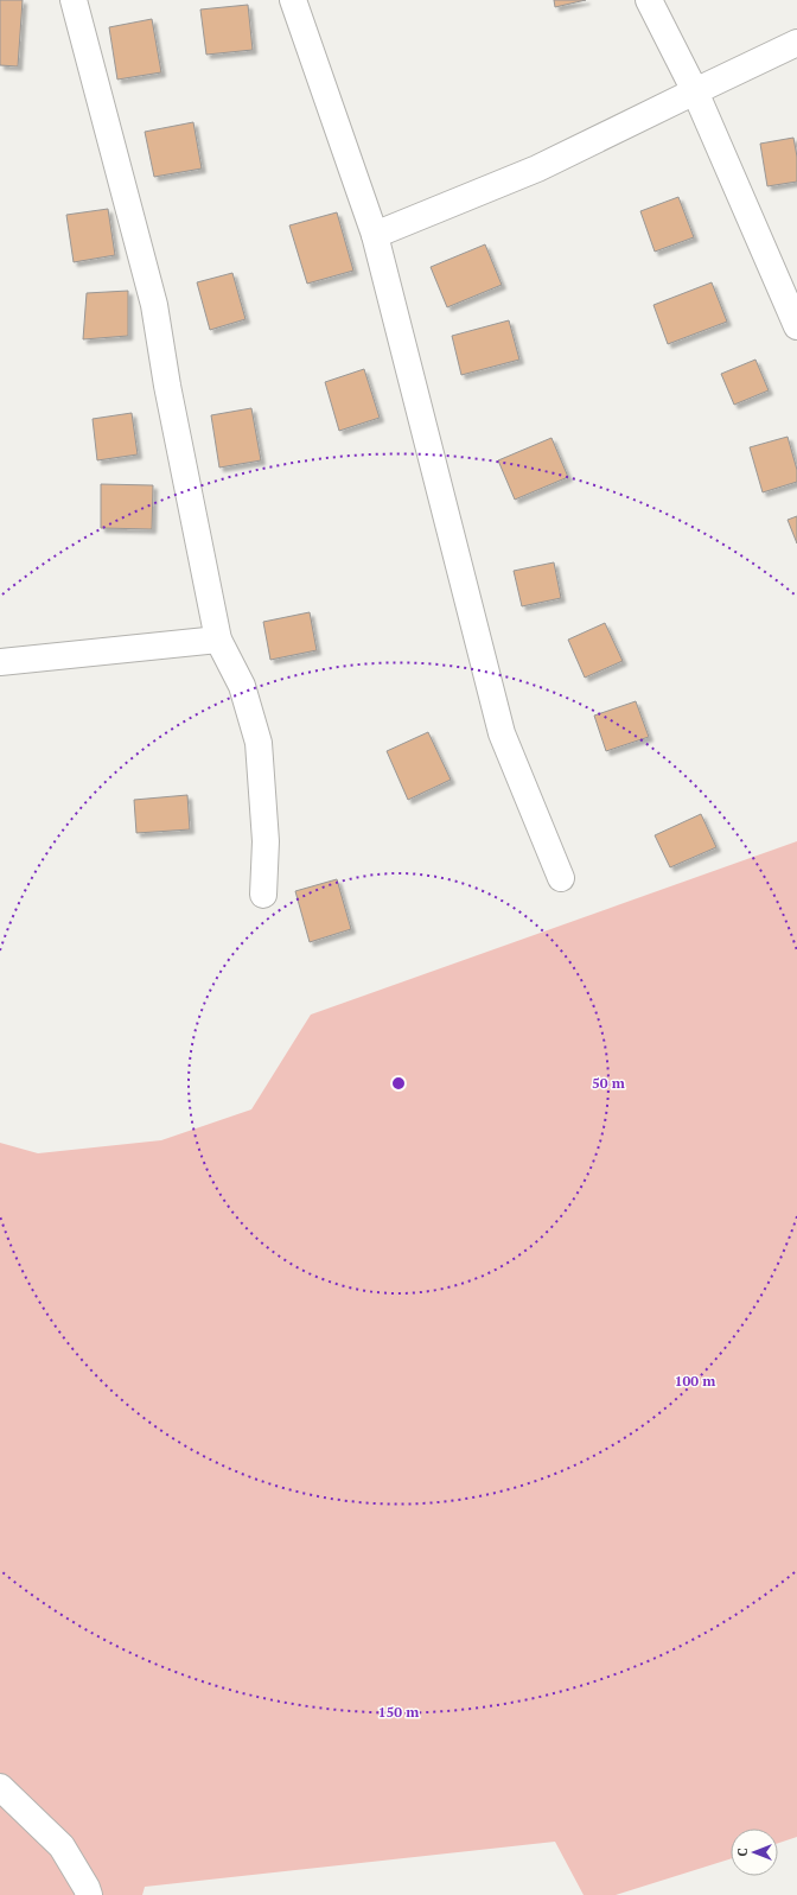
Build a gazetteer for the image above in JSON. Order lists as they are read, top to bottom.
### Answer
{
  "north": "left",
  "rings": ["50 m", "100 m", "150 m"]
}
